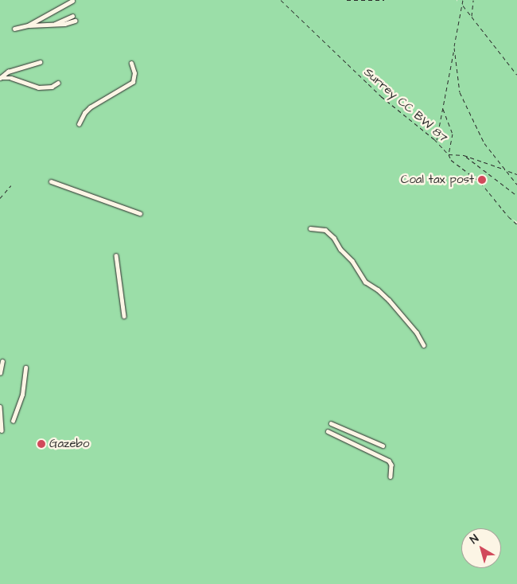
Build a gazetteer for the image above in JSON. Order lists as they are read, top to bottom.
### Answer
{
  "streets": {
    "path": ["Surrey CC BW 87"]
  },
  "places": ["Coal tax post", "Gazebo"],
  "north": "top left"
}
